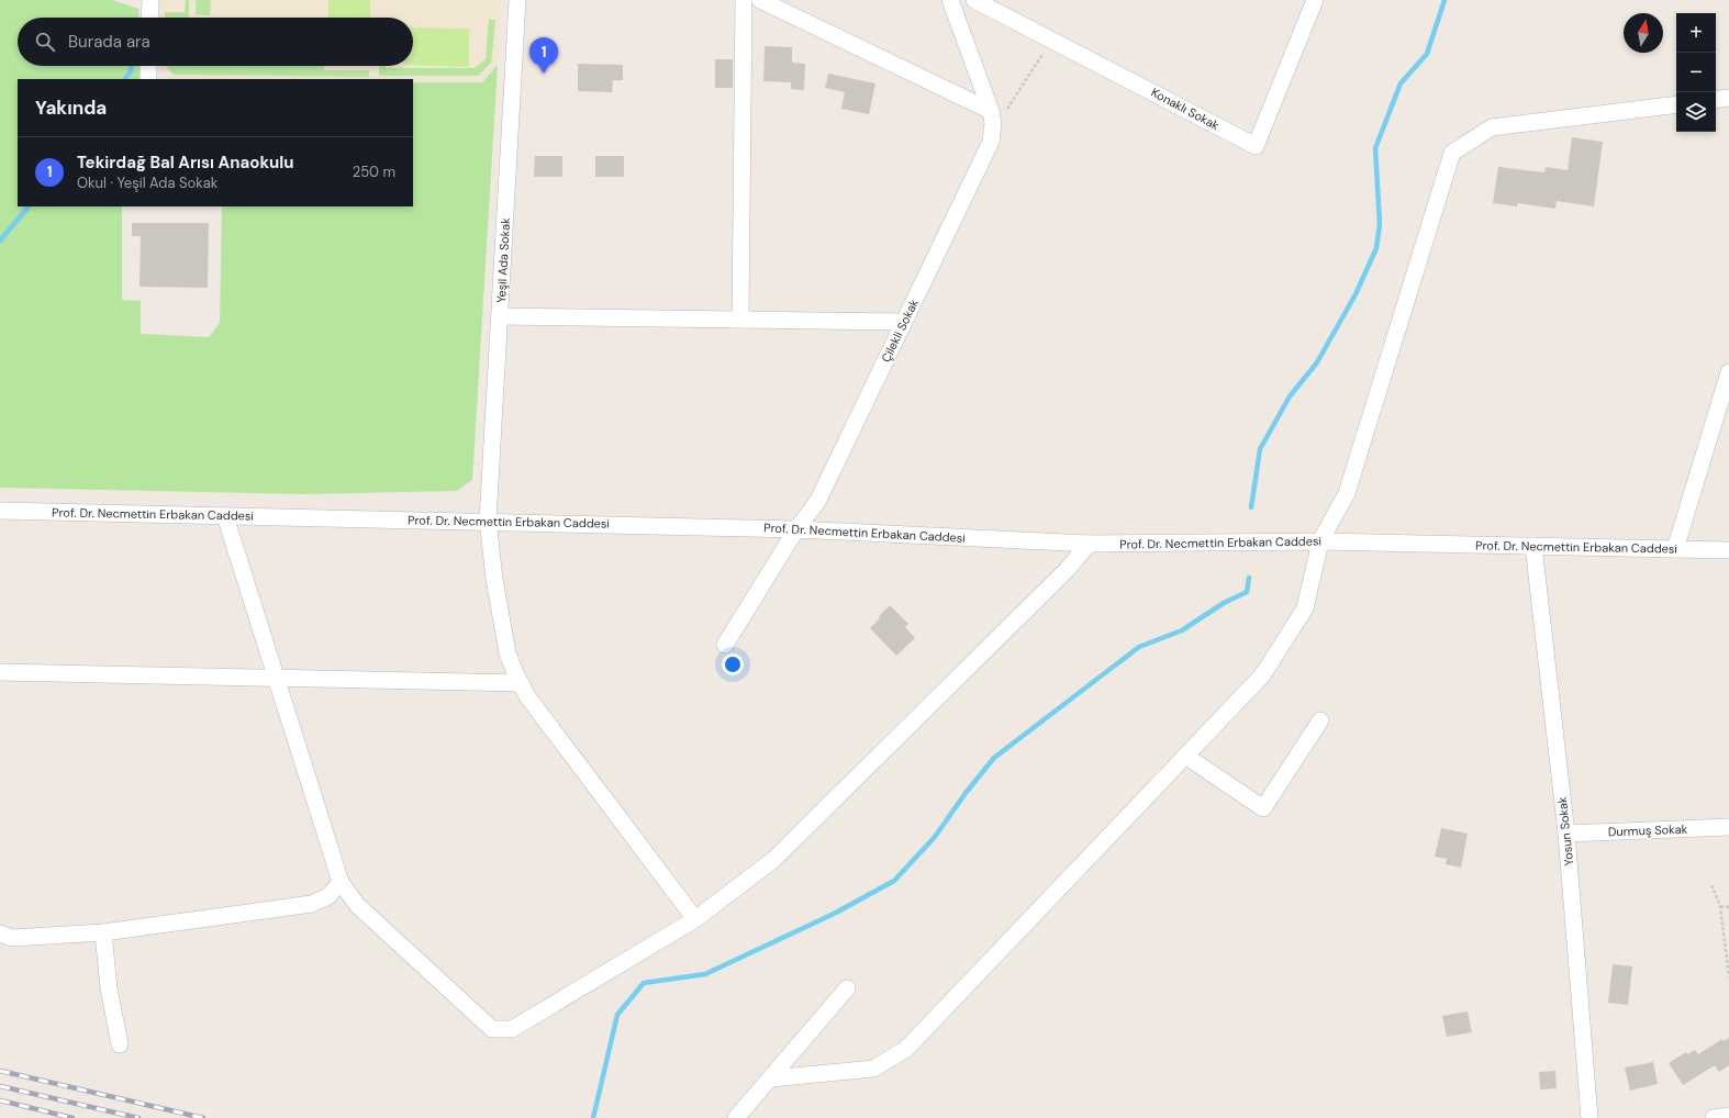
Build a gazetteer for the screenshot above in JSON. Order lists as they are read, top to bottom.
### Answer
{
  "streets": {
    "street": [
      "Konaklı Sokak",
      "Yeşil Ada Sokak",
      "Çilekli Sokak",
      "Prof. Dr. Necmettin Erbakan Caddesi",
      "Durmuş Sokak",
      "Yosun Sokak"
    ]
  },
  "crossings": [
    ["Yeşil Ada Sokak", "Prof. Dr. Necmettin Erbakan Caddesi"],
    ["Çilekli Sokak", "Prof. Dr. Necmettin Erbakan Caddesi"],
    ["Prof. Dr. Necmettin Erbakan Caddesi", "Yosun Sokak"],
    ["Durmuş Sokak", "Yosun Sokak"]
  ],
  "north": "top",
  "page": {
    "map_buttons": ["+", "−"],
    "search": "Burada ara",
    "pins": "1",
    "heading": "Yakında",
    "list": [
      {
        "mark": "1",
        "name": "Tekirdağ Bal Arısı Anaokulu",
        "note": "Okul · Yeşil Ada Sokak",
        "value": "250 m"
      }
    ]
  }
}
